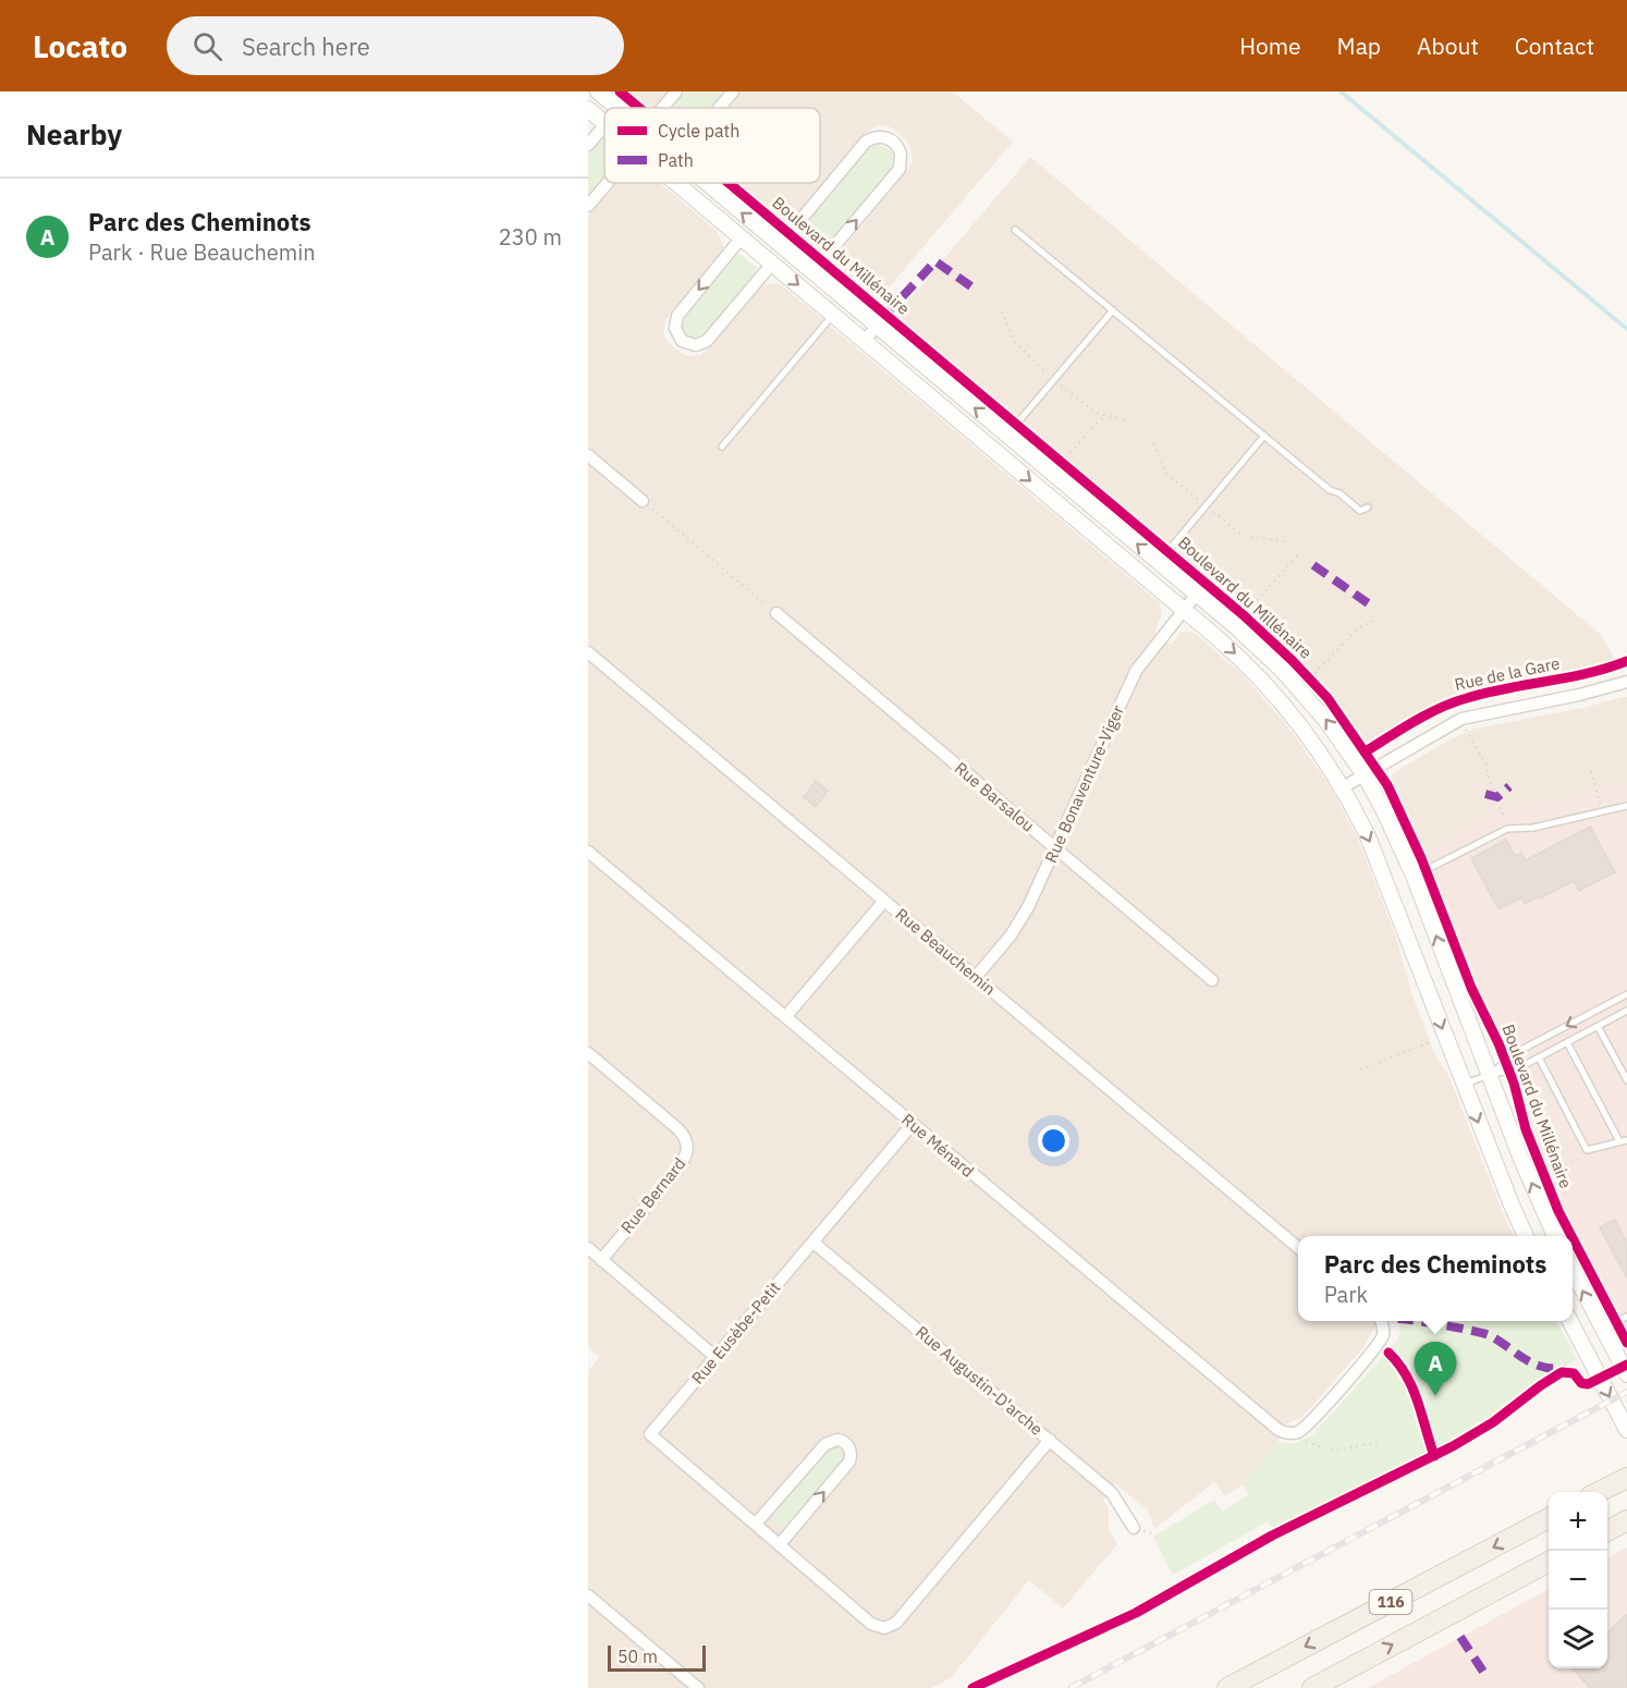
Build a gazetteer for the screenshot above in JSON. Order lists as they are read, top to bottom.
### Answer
{
  "streets": {
    "main road": ["116"],
    "street": [
      "Boulevard du Millénaire",
      "Rue de la Gare",
      "Rue Bonaventure-Viger",
      "Rue Barsalou",
      "Rue Beauchemin",
      "Rue Ménard",
      "Rue Bernard",
      "Rue Eusèbe-Petit",
      "Rue Augustin-D'arche"
    ]
  },
  "crossings": [
    ["Boulevard du Millénaire", "Rue de la Gare"],
    ["Boulevard du Millénaire", "Rue Bonaventure-Viger"],
    ["Rue Bonaventure-Viger", "Rue Barsalou"],
    ["Rue Bonaventure-Viger", "Rue Beauchemin"],
    ["Rue Ménard", "Rue Eusèbe-Petit"],
    ["Rue Eusèbe-Petit", "Rue Augustin-D'arche"]
  ],
  "legend": ["Cycle path", "Path"],
  "scale_bar": "50 m",
  "page": {
    "header": "Locato",
    "search": "Search here",
    "nav": [
      "Home",
      "Map",
      "About",
      "Contact"
    ],
    "heading": "Nearby",
    "list": [
      {
        "mark": "A",
        "name": "Parc des Cheminots",
        "note": "Park · Rue Beauchemin",
        "value": "230 m"
      }
    ],
    "popup": ["Parc des Cheminots", "Park"],
    "pins": "A",
    "map_buttons": ["+", "−"],
    "scale": "50 m"
  }
}
